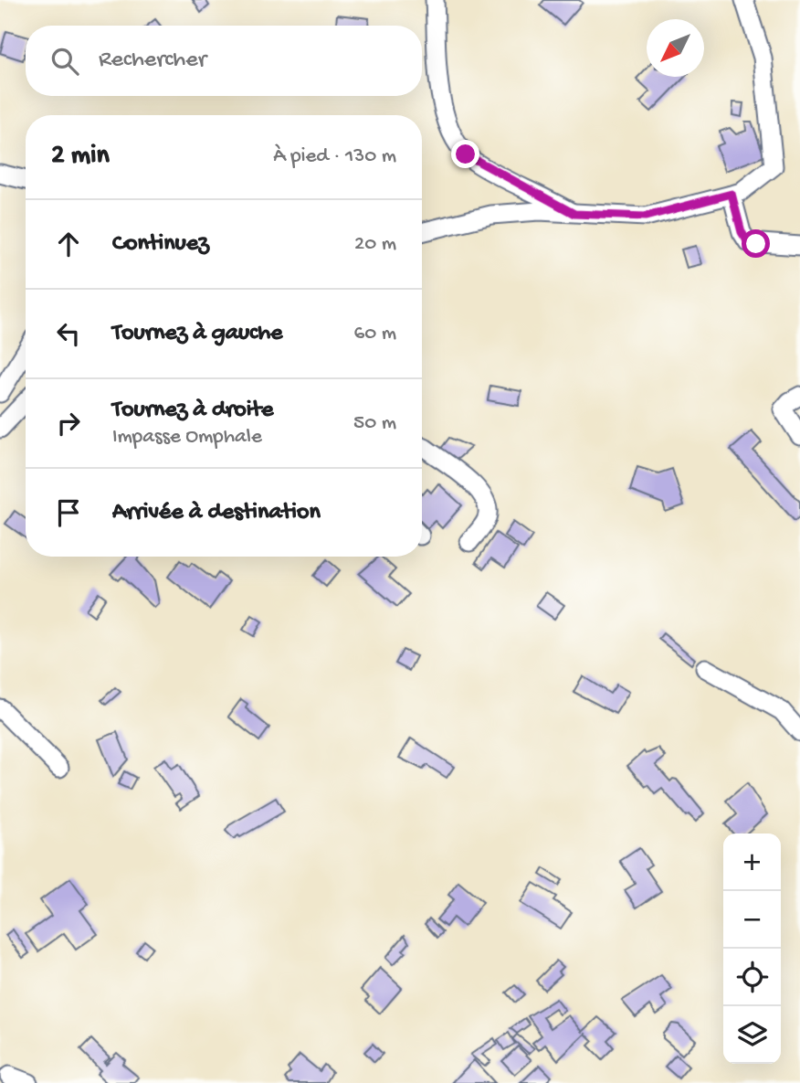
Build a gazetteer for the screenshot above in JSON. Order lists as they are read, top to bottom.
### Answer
{
  "north": "bottom left",
  "page": {
    "search": "Rechercher",
    "heading": ["2 min", "À pied · 130 m"],
    "list": [
      ["Continuez", "20 m"],
      ["Tournez à gauche", "60 m"],
      ["Tournez à droite", "Impasse Omphale", "50 m"],
      "Arrivée à destination"
    ],
    "map_buttons": ["+", "−"]
  }
}
